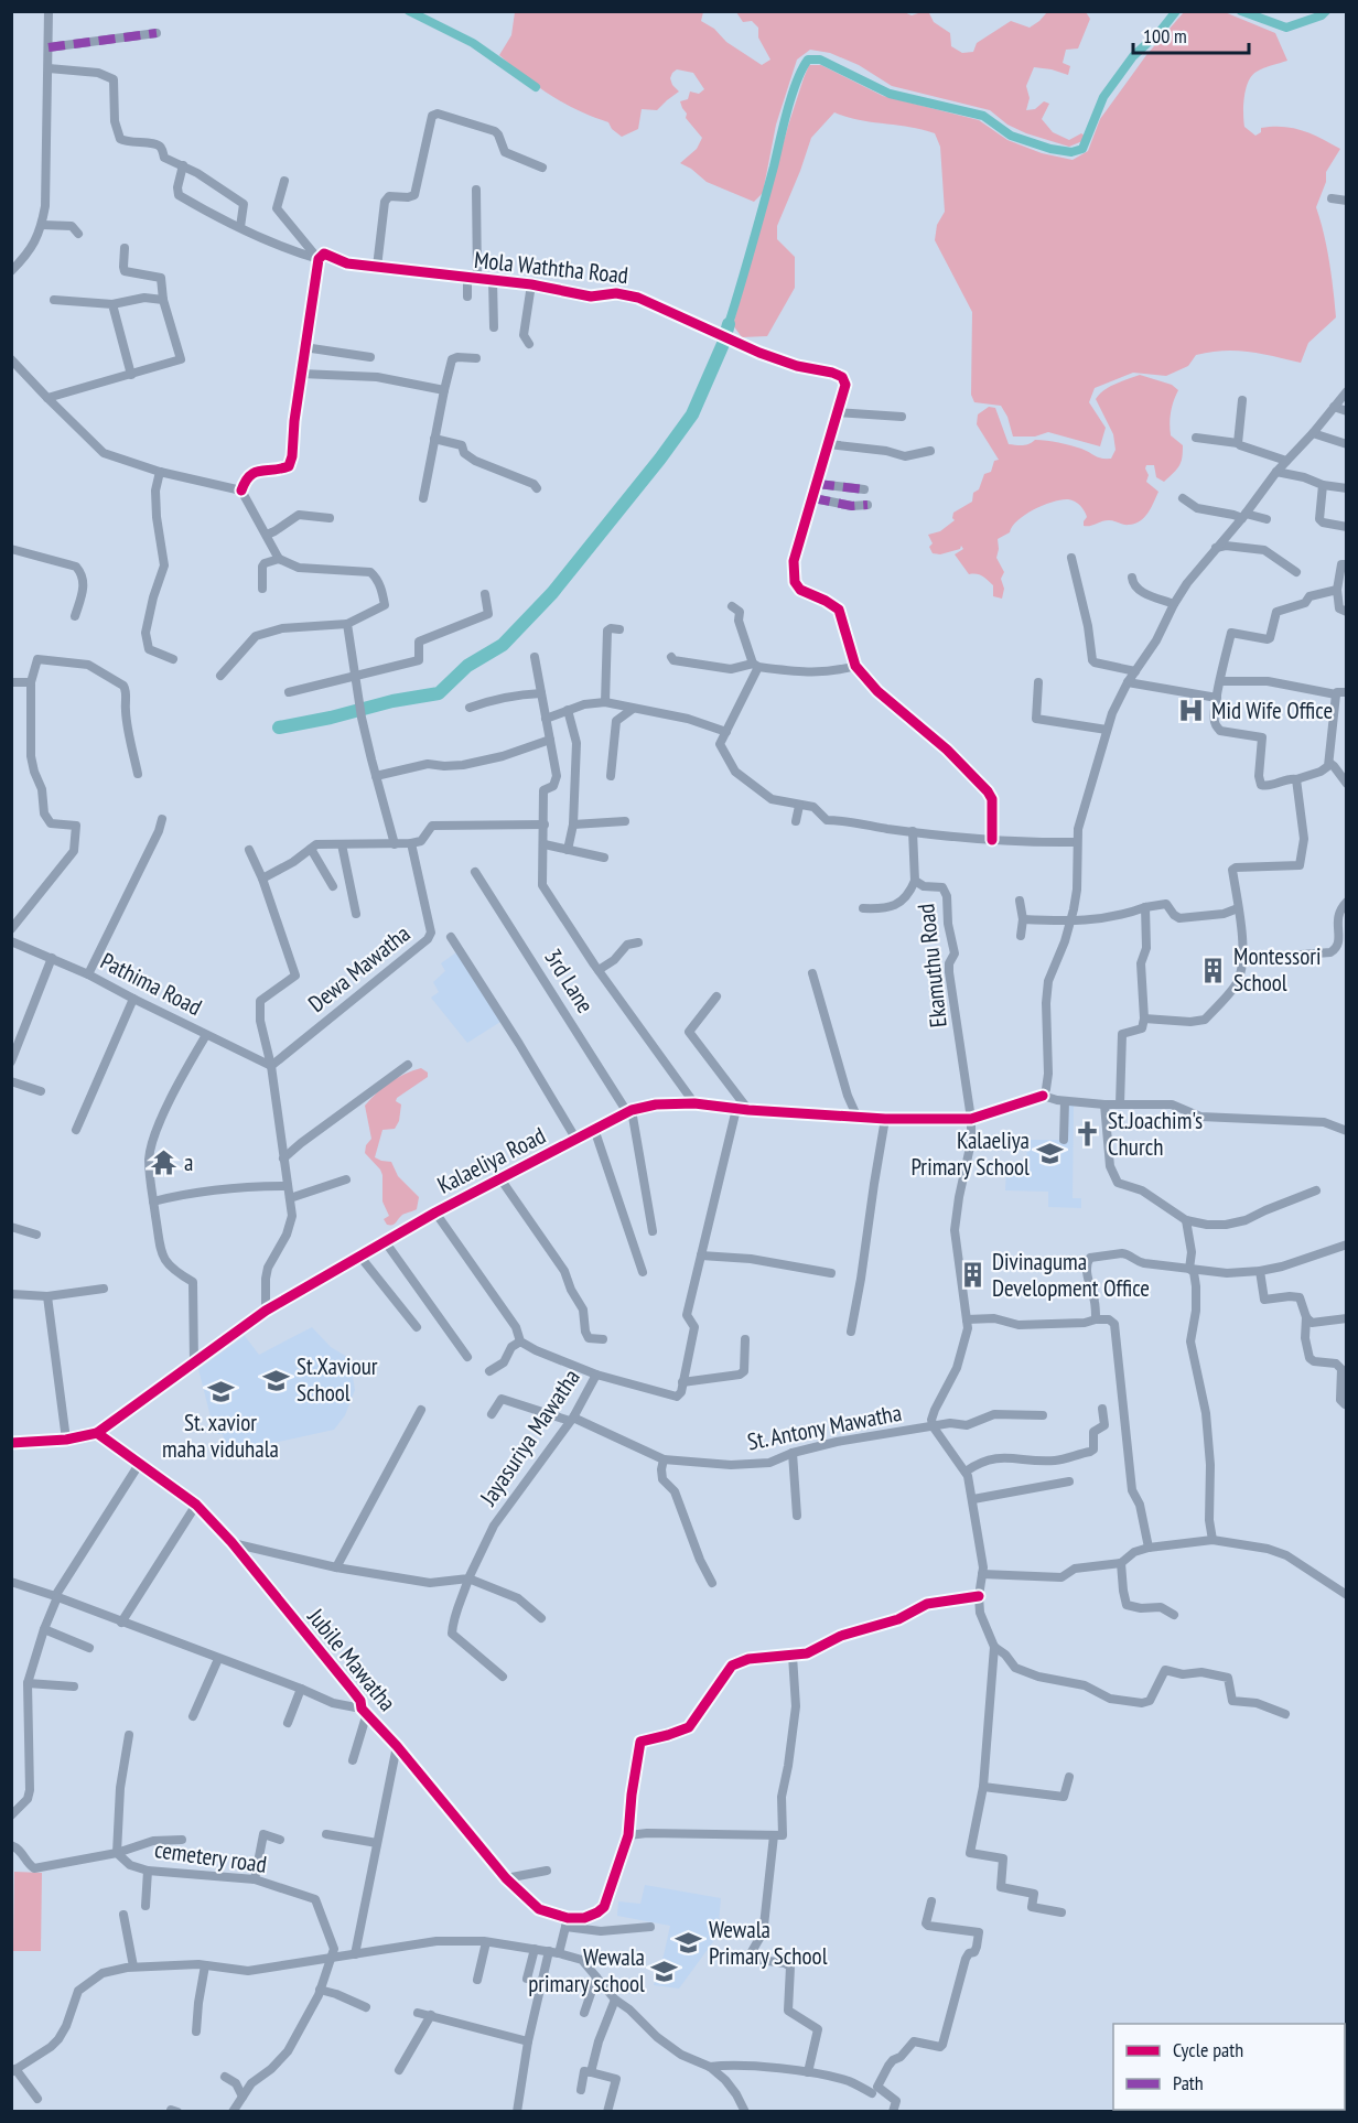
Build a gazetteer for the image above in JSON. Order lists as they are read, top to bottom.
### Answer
{
  "streets": {
    "street": [
      "Mola Waththa Road",
      "Ekamuthu Road",
      "Dewa Mawatha",
      "3rd Lane",
      "Pathima Road",
      "Kalaeliya Road",
      "St. Antony Mawatha",
      "Jayasuriya Mawatha",
      "Jubile Mawatha",
      "cemetery road"
    ]
  },
  "crossings": [
    ["Ekamuthu Road", "Kalaeliya Road"],
    ["Ekamuthu Road", "St. Antony Mawatha"],
    ["Dewa Mawatha", "Pathima Road"],
    ["3rd Lane", "Kalaeliya Road"],
    ["Kalaeliya Road", "Jubile Mawatha"],
    ["St. Antony Mawatha", "Jayasuriya Mawatha"]
  ],
  "places": {
    "hospital": ["Mid Wife Office"],
    "building": ["Montessori School", "Divinaguma Development Office"],
    "church": ["St.Joachim's Church"],
    "school or university": [
      "Kalaeliya Primary School",
      "St.Xaviour School",
      "St. xavior maha viduhala",
      "Wewala Primary School",
      "Wewala primary school"
    ],
    "temple": ["a"]
  },
  "legend": ["Cycle path", "Path"],
  "scale_bar": "100 m"
}
